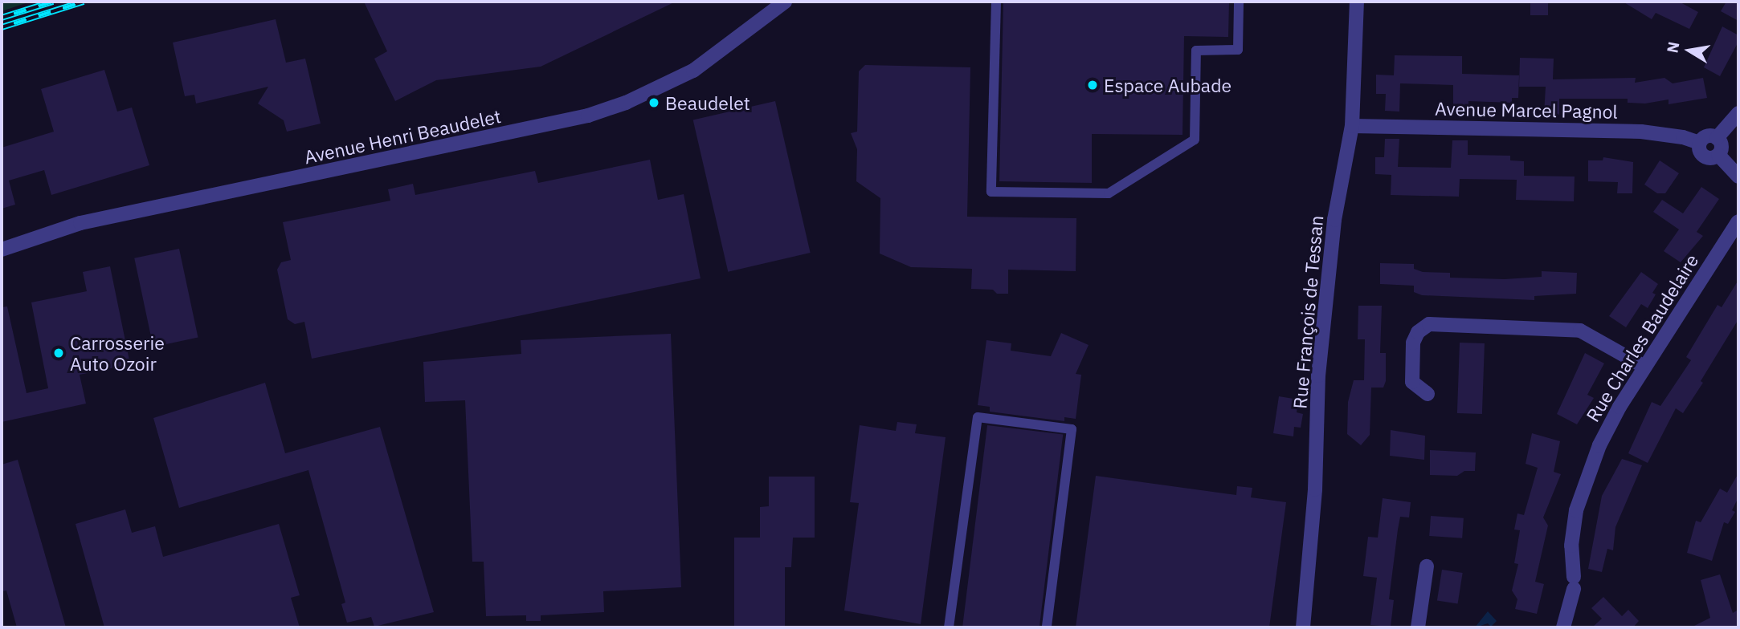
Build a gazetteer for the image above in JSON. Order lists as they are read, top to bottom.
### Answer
{
  "streets": {
    "street": [
      "Avenue Marcel Pagnol",
      "Avenue Henri Beaudelet",
      "Rue François de Tessan",
      "Rue Charles Baudelaire"
    ]
  },
  "crossings": [
    ["Avenue Marcel Pagnol", "Rue François de Tessan"]
  ],
  "places": ["Espace Aubade", "Beaudelet", "Carrosserie Auto Ozoir"],
  "north": "left"
}
